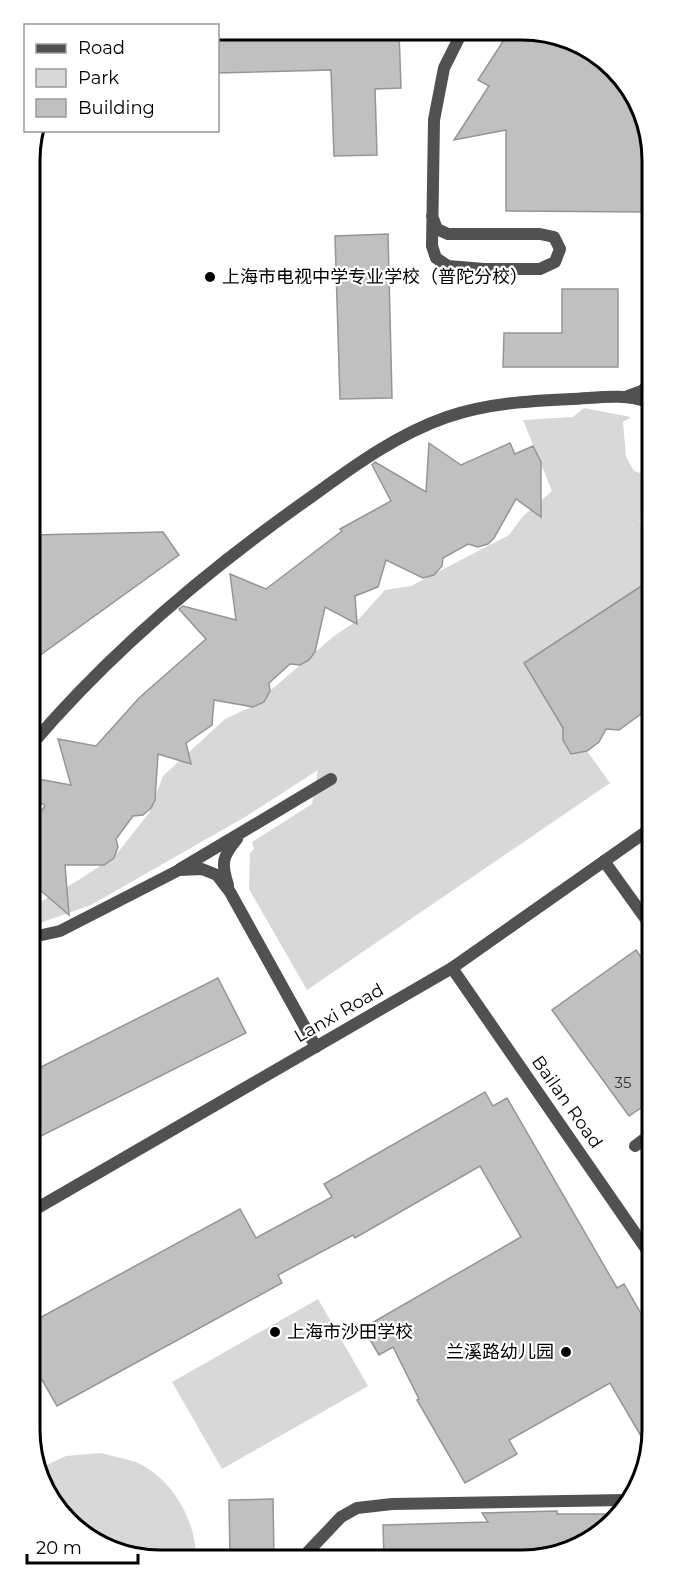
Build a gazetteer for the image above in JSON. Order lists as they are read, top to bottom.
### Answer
{
  "streets": {
    "street": ["Lanxi Road", "Bailan Road"]
  },
  "crossings": [
    ["Lanxi Road", "Bailan Road"]
  ],
  "places": ["上海市电视中学专业学校（普陀分校）", "上海市沙田学校", "兰溪路幼儿园"],
  "house_numbers": ["35"],
  "legend": ["Road", "Park", "Building"],
  "scale_bar": "20 m"
}
